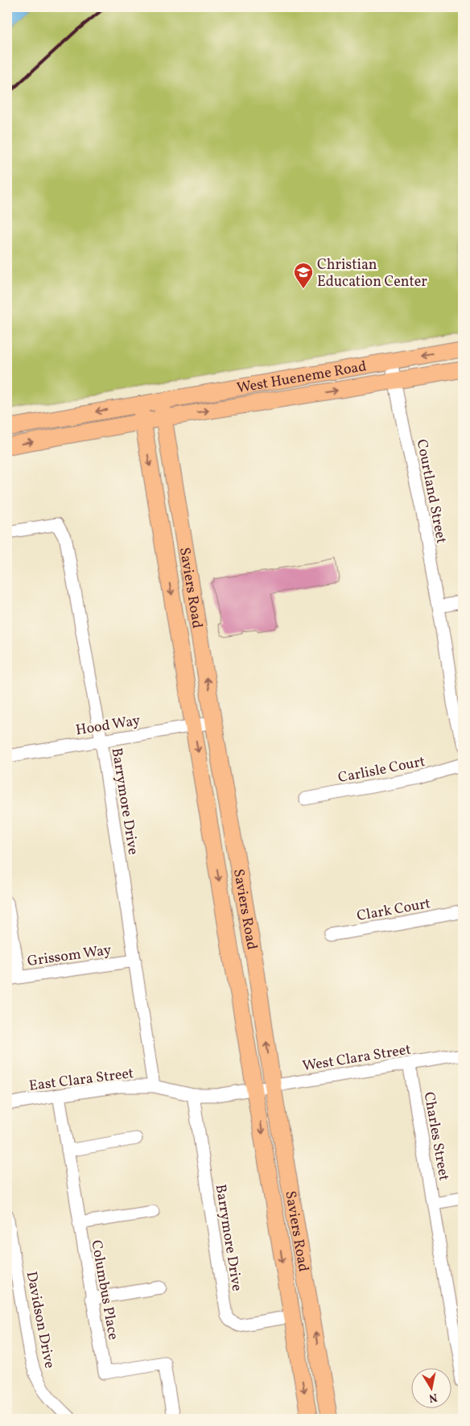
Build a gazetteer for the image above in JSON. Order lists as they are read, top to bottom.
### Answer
{
  "streets": {
    "main road": ["West Hueneme Road", "Saviers Road"],
    "street": [
      "Courtland Street",
      "Hood Way",
      "Carlisle Court",
      "Barrymore Drive",
      "Clark Court",
      "Grissom Way",
      "West Clara Street",
      "East Clara Street",
      "Charles Street",
      "Columbus Place",
      "Davidson Drive"
    ]
  },
  "crossings": [
    ["West Hueneme Road", "Courtland Street"],
    ["West Hueneme Road", "Saviers Road"],
    ["Saviers Road", "Hood Way"],
    ["Saviers Road", "Barrymore Drive"],
    ["Saviers Road", "West Clara Street"],
    ["Saviers Road", "East Clara Street"],
    ["Hood Way", "Barrymore Drive"],
    ["Barrymore Drive", "Grissom Way"],
    ["Barrymore Drive", "East Clara Street"],
    ["West Clara Street", "East Clara Street"],
    ["West Clara Street", "Charles Street"],
    ["East Clara Street", "Columbus Place"]
  ],
  "places": {
    "school or university": ["Christian Education Center"]
  },
  "north": "bottom"
}
